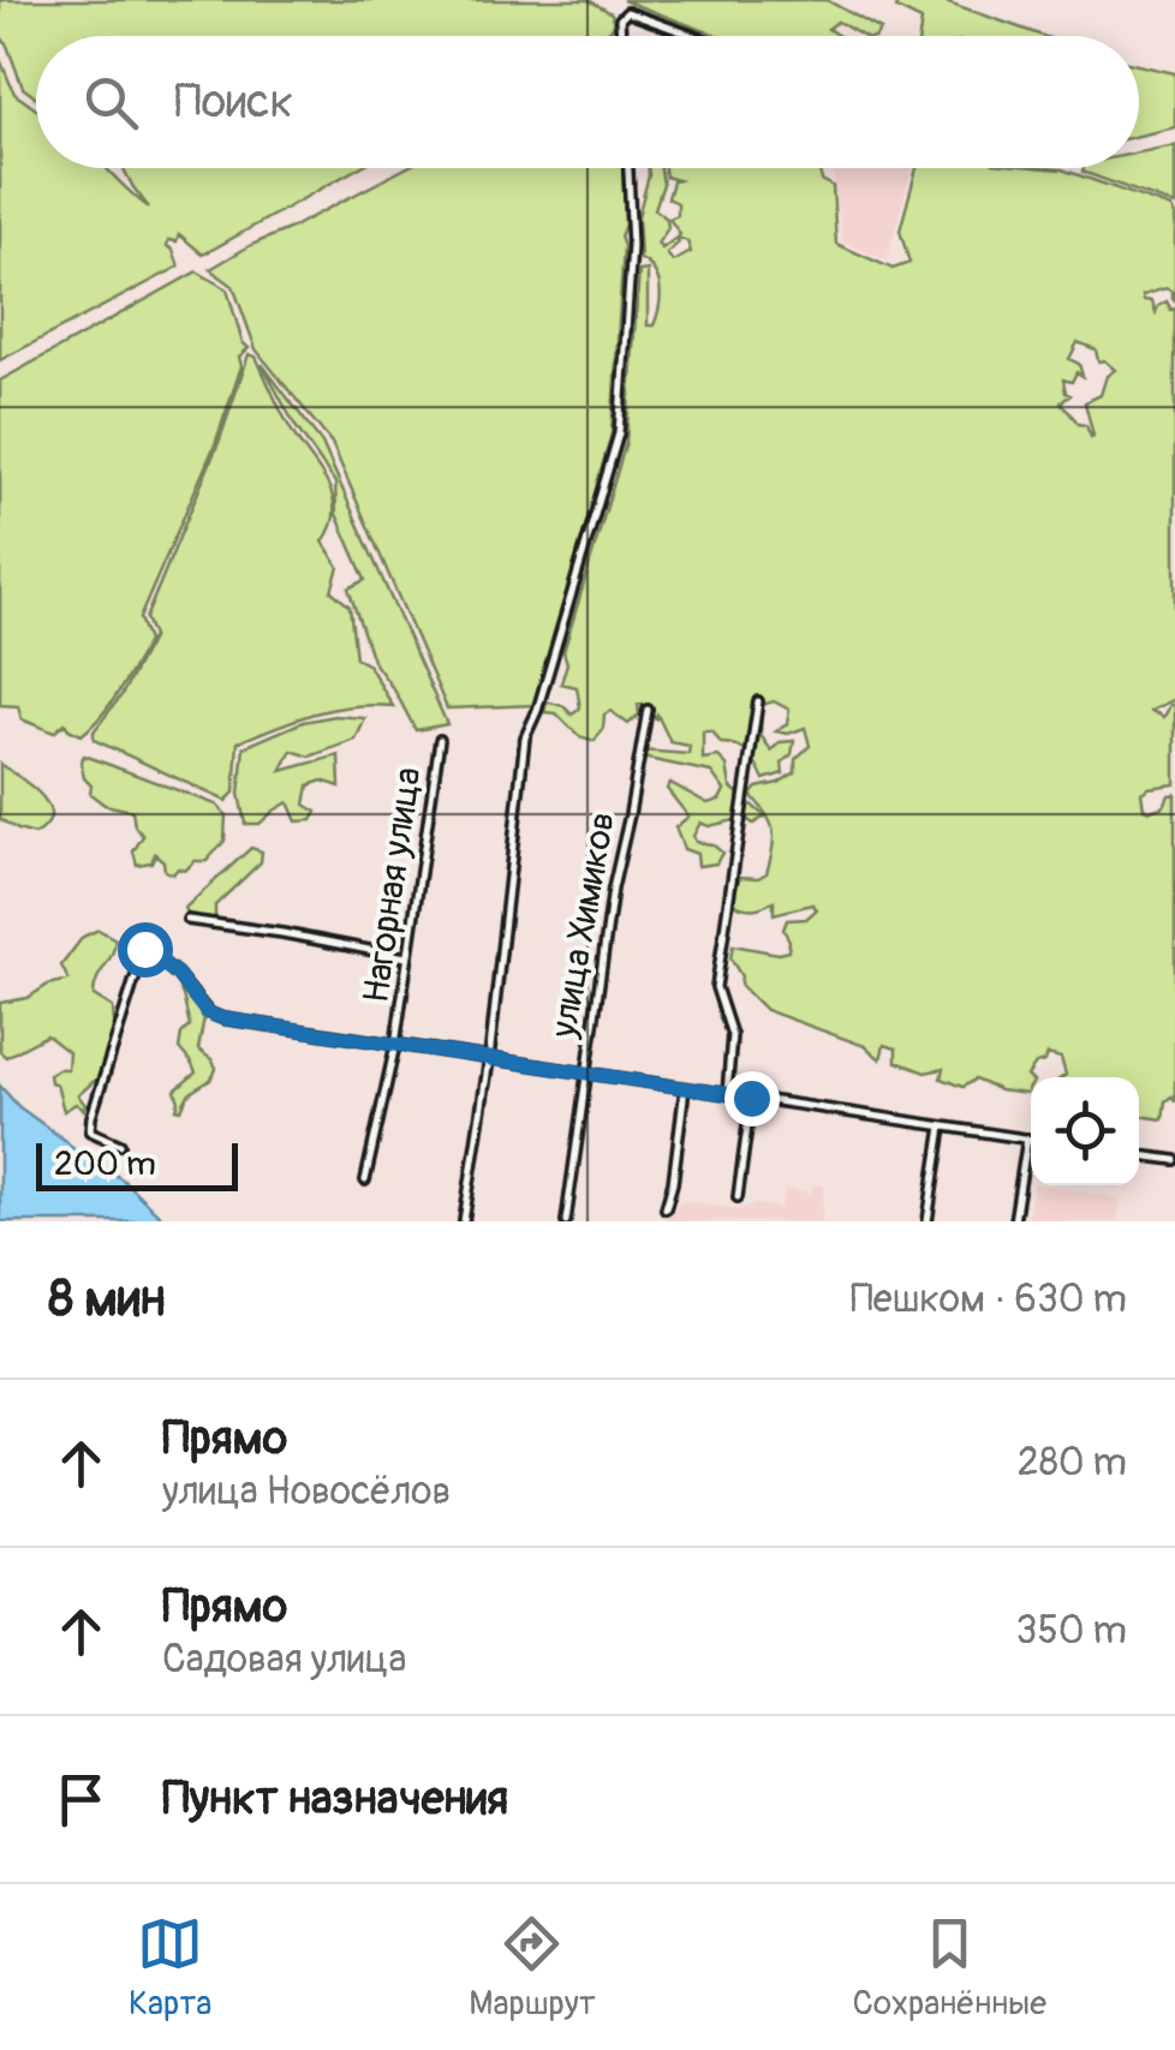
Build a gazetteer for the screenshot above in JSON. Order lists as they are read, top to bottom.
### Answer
{
  "streets": {
    "street": ["Нагорная улица", "улица Химиков"]
  },
  "scale_bar": "200 m",
  "page": {
    "search": "Поиск",
    "scale": "200 m",
    "heading": ["8 мин", "Пешком · 630 m"],
    "list": [
      ["Прямо", "улица Новосёлов", "280 m"],
      ["Прямо", "Садовая улица", "350 m"],
      "Пункт назначения"
    ],
    "nav": ["Карта", "Маршрут", "Сохранённые"]
  }
}
